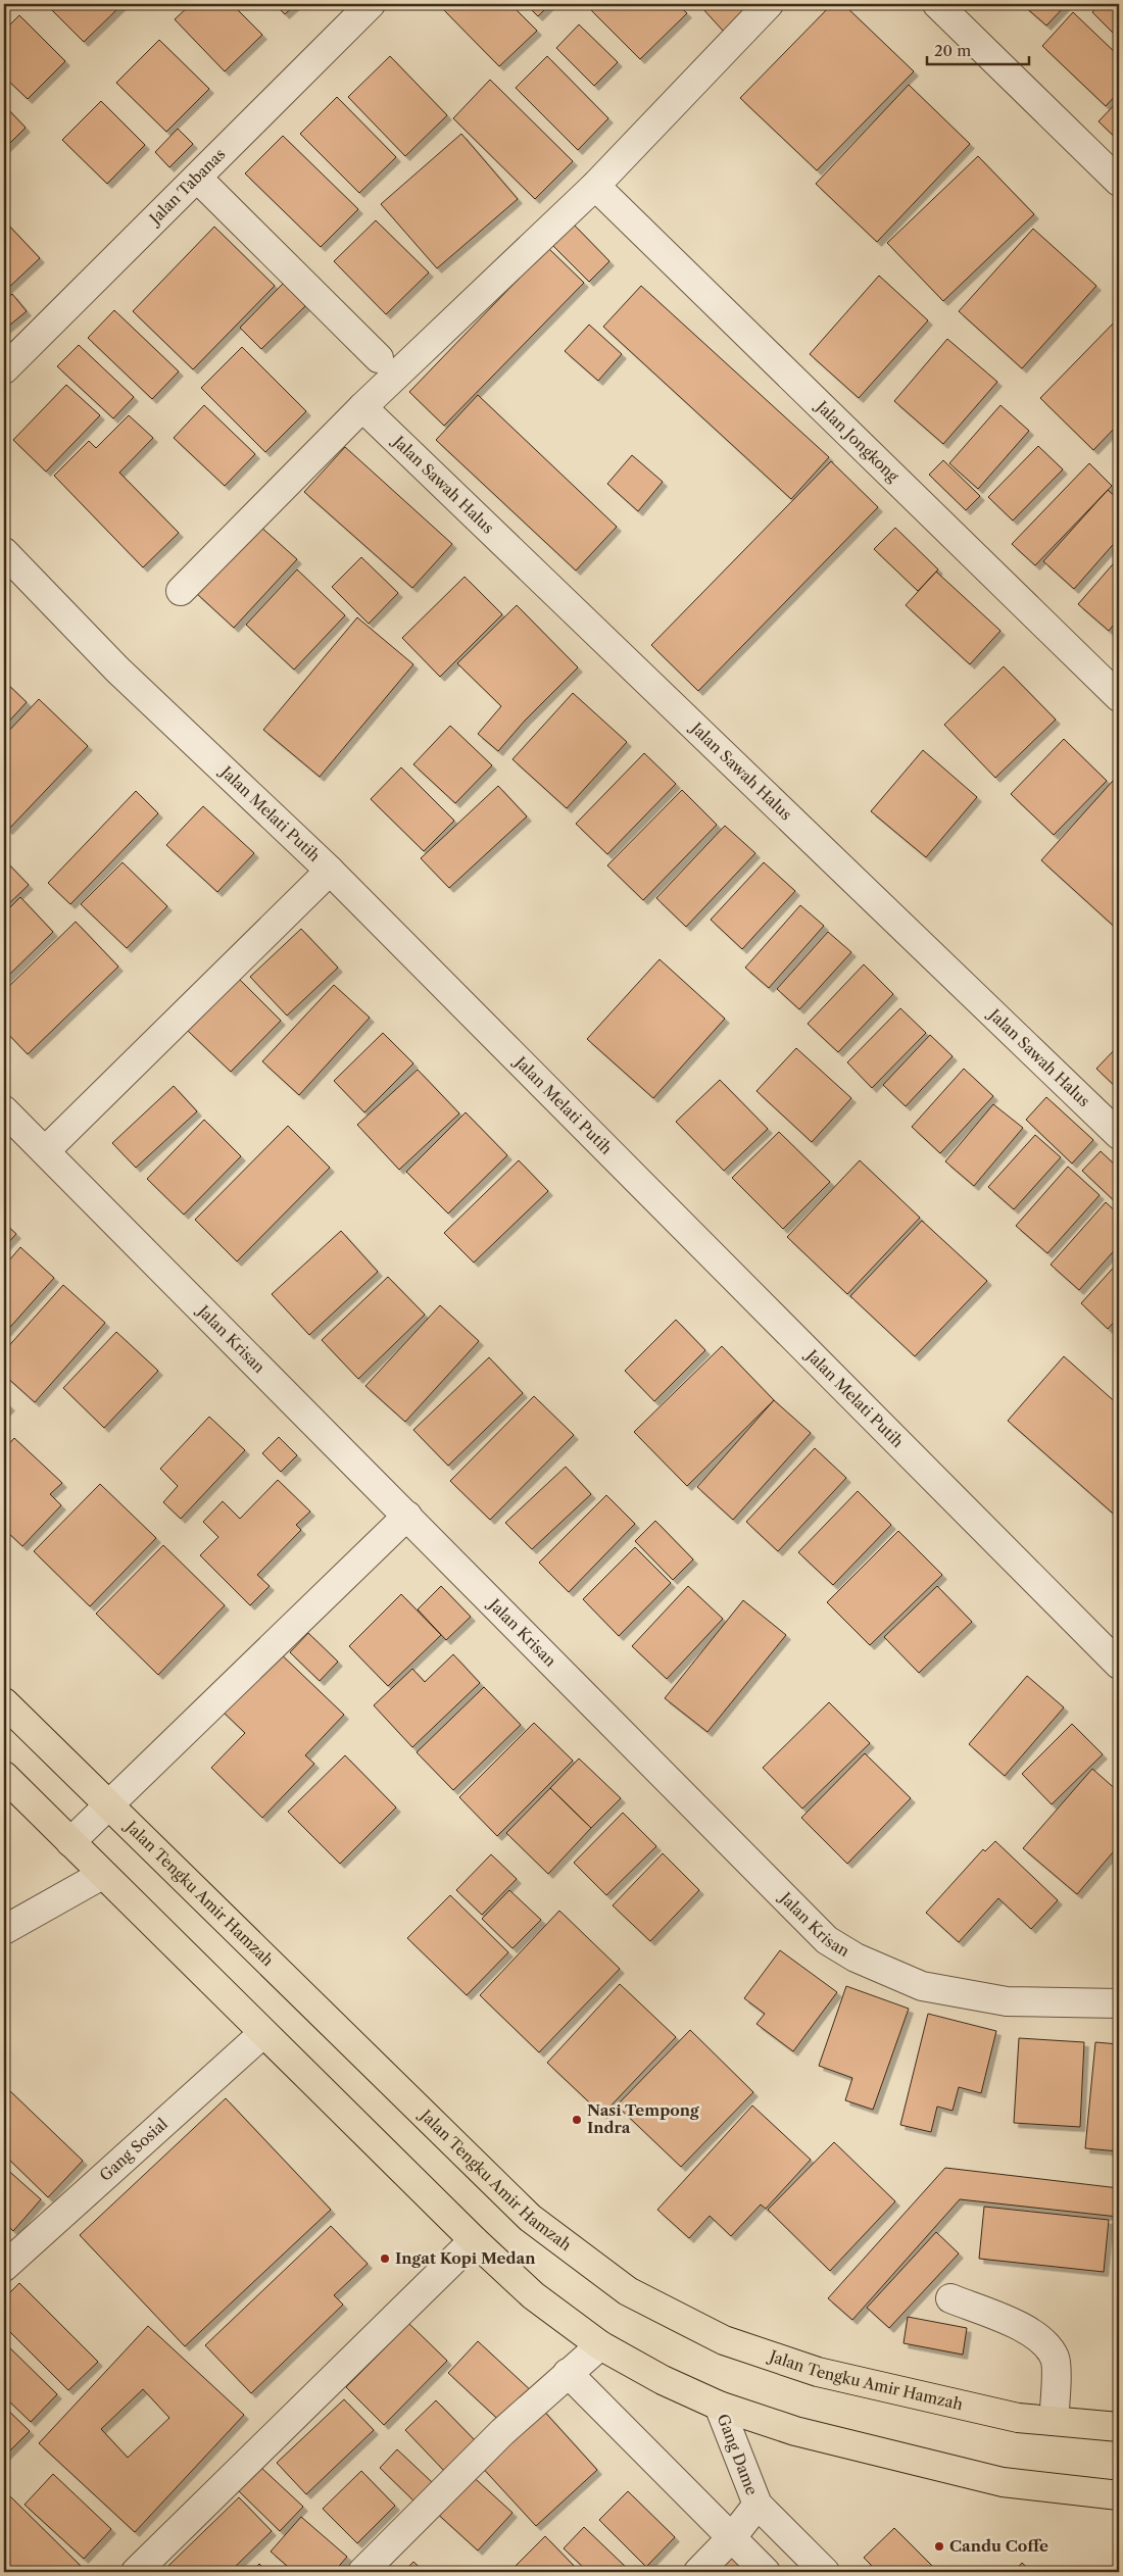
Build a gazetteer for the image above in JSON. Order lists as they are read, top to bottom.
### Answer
{
  "streets": {
    "main road": ["Jalan Tengku Amir Hamzah"],
    "street": [
      "Jalan Tabanas",
      "Jalan Jongkong",
      "Jalan Sawah Halus",
      "Jalan Melati Putih",
      "Jalan Krisan",
      "Gang Sosial",
      "Gang Dame"
    ]
  },
  "places": ["Nasi Tempong Indra", "Ingat Kopi Medan", "Candu Coffe"],
  "scale_bar": "20 m"
}
